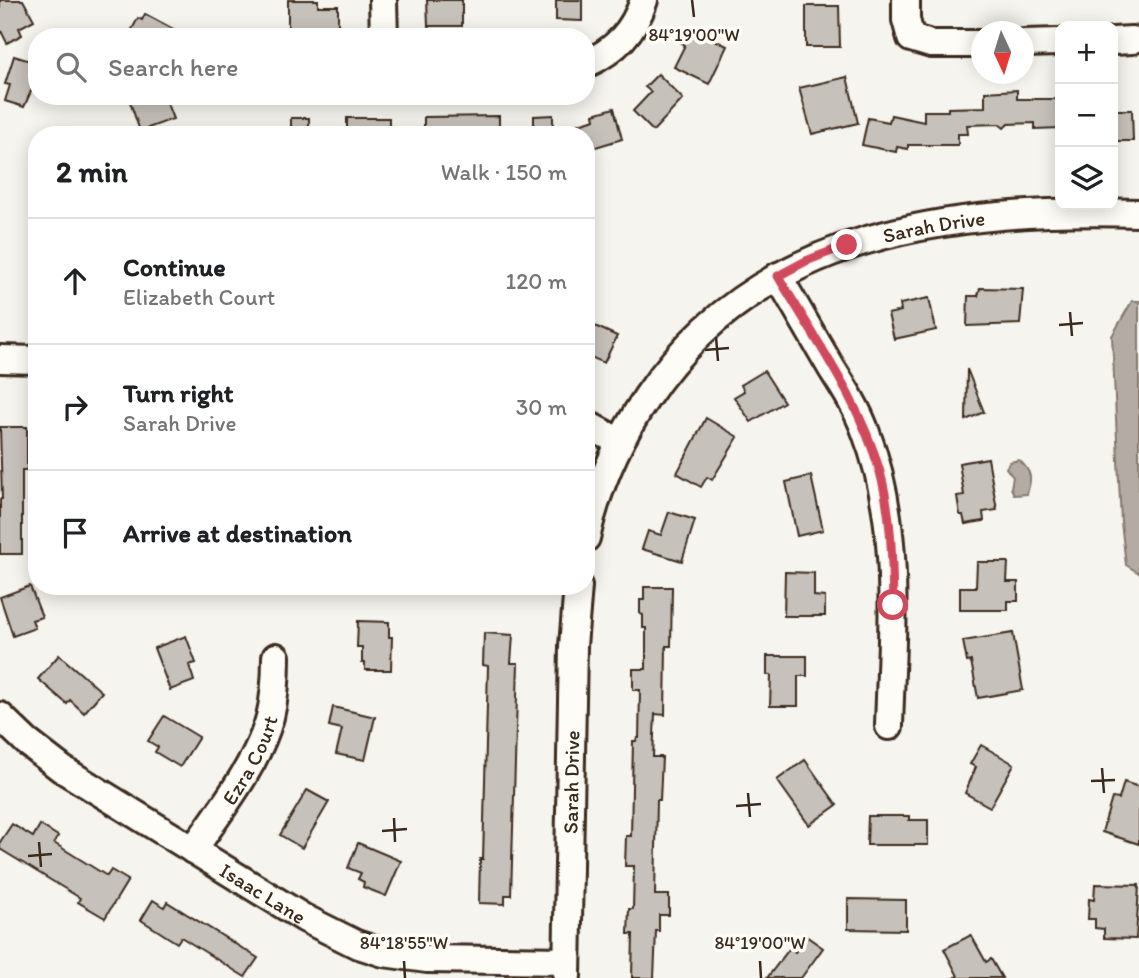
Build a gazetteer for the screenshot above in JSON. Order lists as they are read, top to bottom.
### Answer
{
  "streets": {
    "street": ["Sarah Drive", "Ezra Court", "Isaac Lane"]
  },
  "crossings": [
    ["Sarah Drive", "Isaac Lane"],
    ["Ezra Court", "Isaac Lane"]
  ],
  "north": "bottom",
  "page": {
    "map_buttons": ["+", "−"],
    "search": "Search here",
    "heading": ["2 min", "Walk · 150 m"],
    "list": [
      ["Continue", "Elizabeth Court", "120 m"],
      ["Turn right", "Sarah Drive", "30 m"],
      "Arrive at destination"
    ]
  },
  "coordinates": ["84°19'00\"W", "84°18'55\"W"]
}
